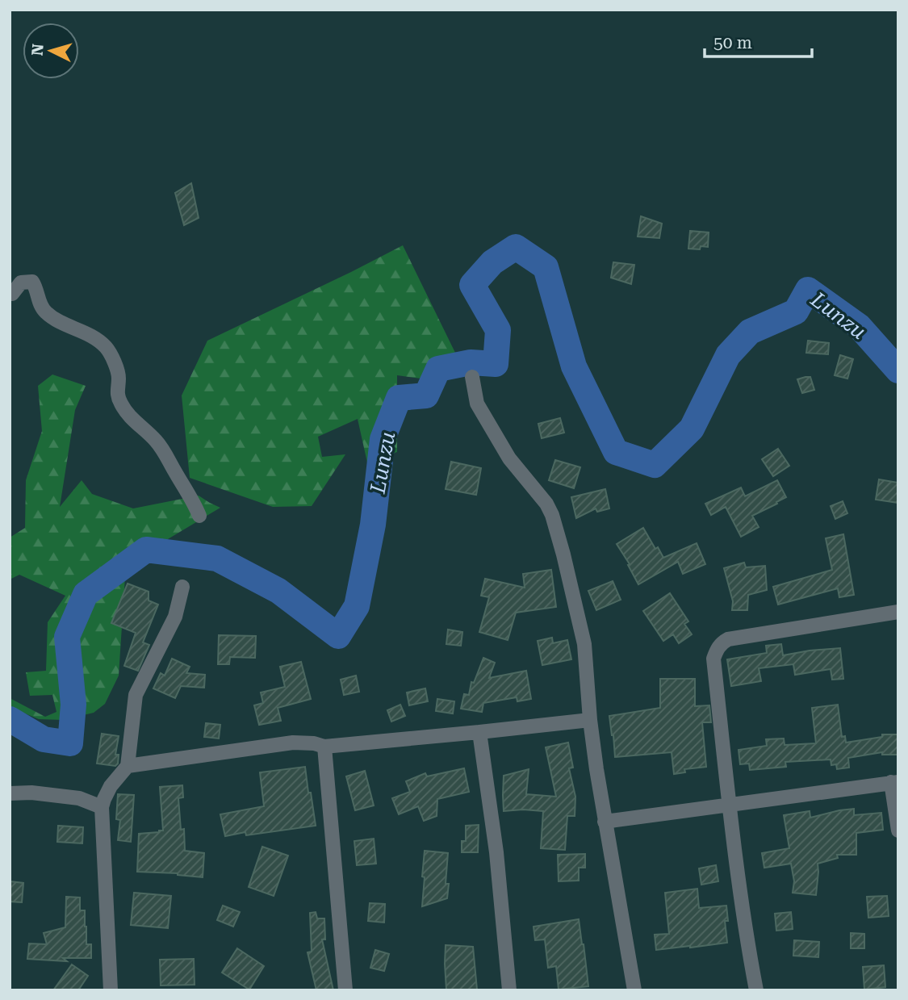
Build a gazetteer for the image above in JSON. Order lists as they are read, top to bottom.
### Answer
{
  "water": ["Lunzu"],
  "scale_bar": "50 m",
  "north": "left"
}
